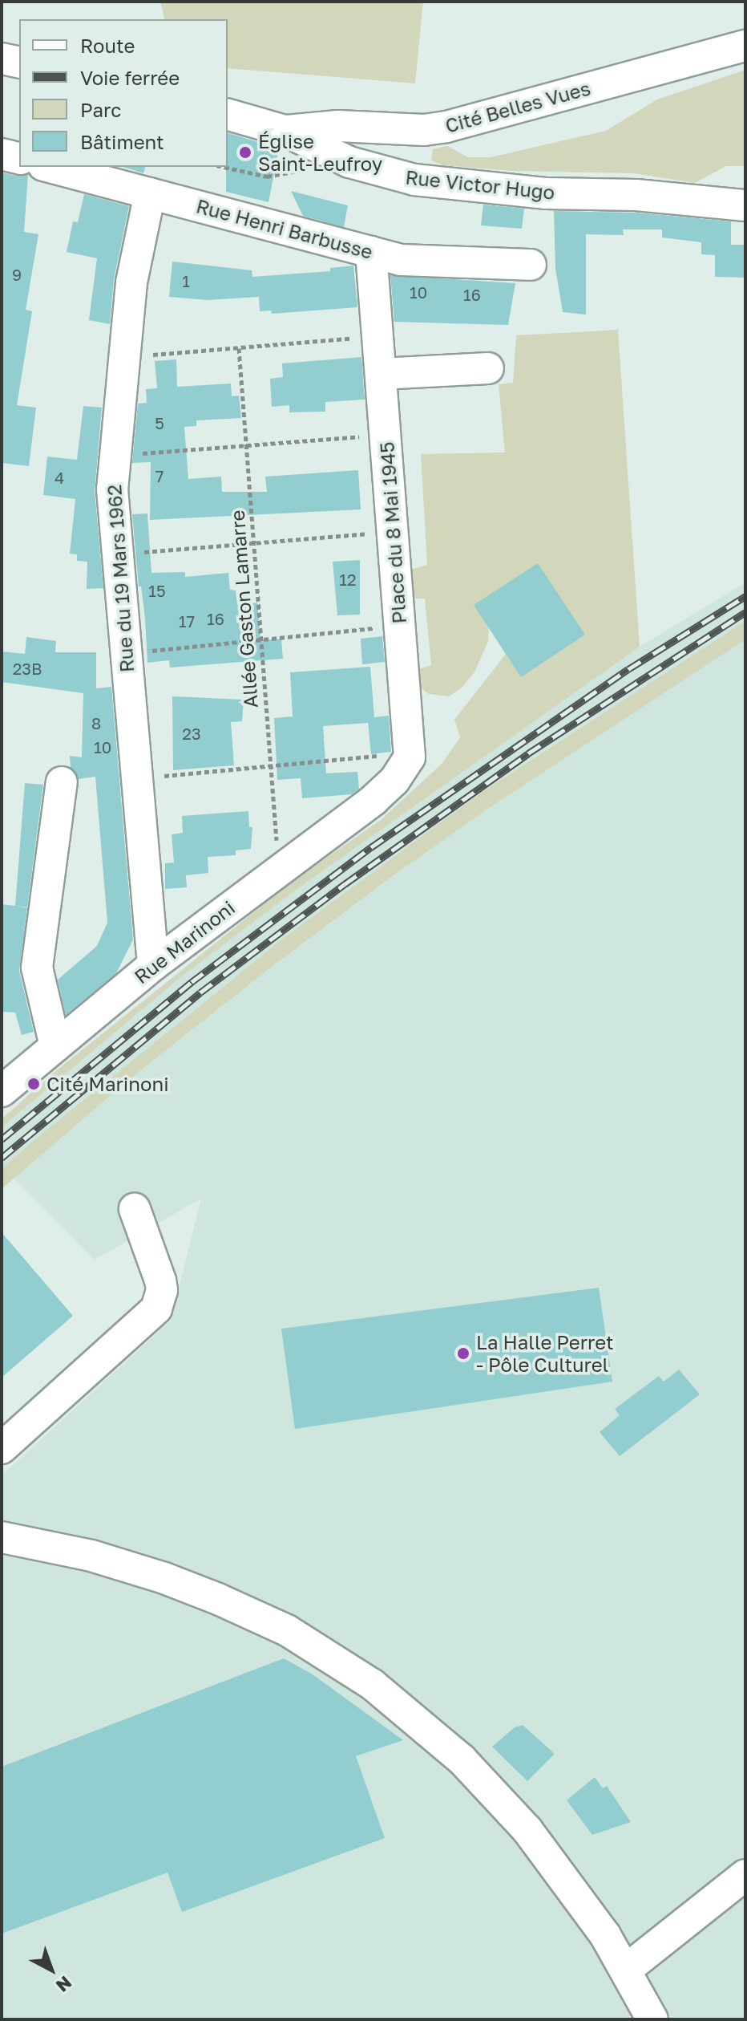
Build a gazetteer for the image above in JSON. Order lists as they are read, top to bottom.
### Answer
{
  "streets": {
    "street": [
      "Cité Belles Vues",
      "Rue Victor Hugo",
      "Rue Henri Barbusse",
      "Place du 8 Mai 1945",
      "Rue du 19 Mars 1962",
      "Rue Marinoni"
    ],
    "path": ["Allée Gaston Lamarre"]
  },
  "crossings": [
    ["Cité Belles Vues", "Rue Victor Hugo"],
    ["Rue Henri Barbusse", "Place du 8 Mai 1945"],
    ["Rue Henri Barbusse", "Rue du 19 Mars 1962"],
    ["Place du 8 Mai 1945", "Rue Marinoni"],
    ["Rue du 19 Mars 1962", "Rue Marinoni"],
    ["Allée Gaston Lamarre", "Rue Marinoni"]
  ],
  "places": ["Église Saint-Leufroy", "Cité Marinoni", "La Halle Perret - Pôle Culturel"],
  "house_numbers": [
    "9",
    "1",
    "10",
    "16",
    "5",
    "7",
    "4",
    "12",
    "15",
    "16",
    "17",
    "23B",
    "8",
    "23",
    "10"
  ],
  "legend": [
    "Route",
    "Voie ferrée",
    "Parc",
    "Bâtiment"
  ],
  "north": "bottom right"
}
